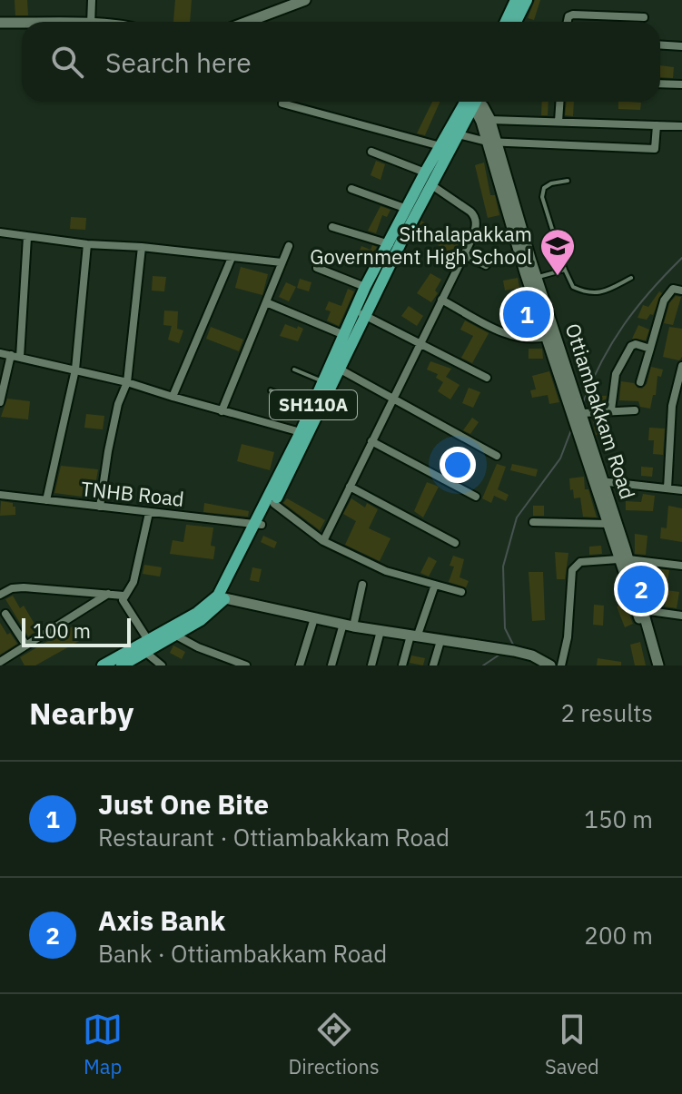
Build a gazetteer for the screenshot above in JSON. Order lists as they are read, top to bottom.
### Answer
{
  "streets": {
    "main road": ["SH110A"],
    "street": ["Ottiambakkam Road", "TNHB Road"]
  },
  "crossings": [
    ["SH110A", "TNHB Road"]
  ],
  "places": {
    "school or university": ["Sithalapakkam Government High School"]
  },
  "scale_bar": "100 m",
  "page": {
    "search": "Search here",
    "pins": ["1", "2"],
    "scale": "100 m",
    "heading": ["Nearby", "2 results"],
    "list": [
      {
        "mark": "1",
        "name": "Just One Bite",
        "note": "Restaurant · Ottiambakkam Road",
        "value": "150 m"
      },
      {
        "mark": "2",
        "name": "Axis Bank",
        "note": "Bank · Ottiambakkam Road",
        "value": "200 m"
      }
    ],
    "nav": ["Map", "Directions", "Saved"]
  }
}
